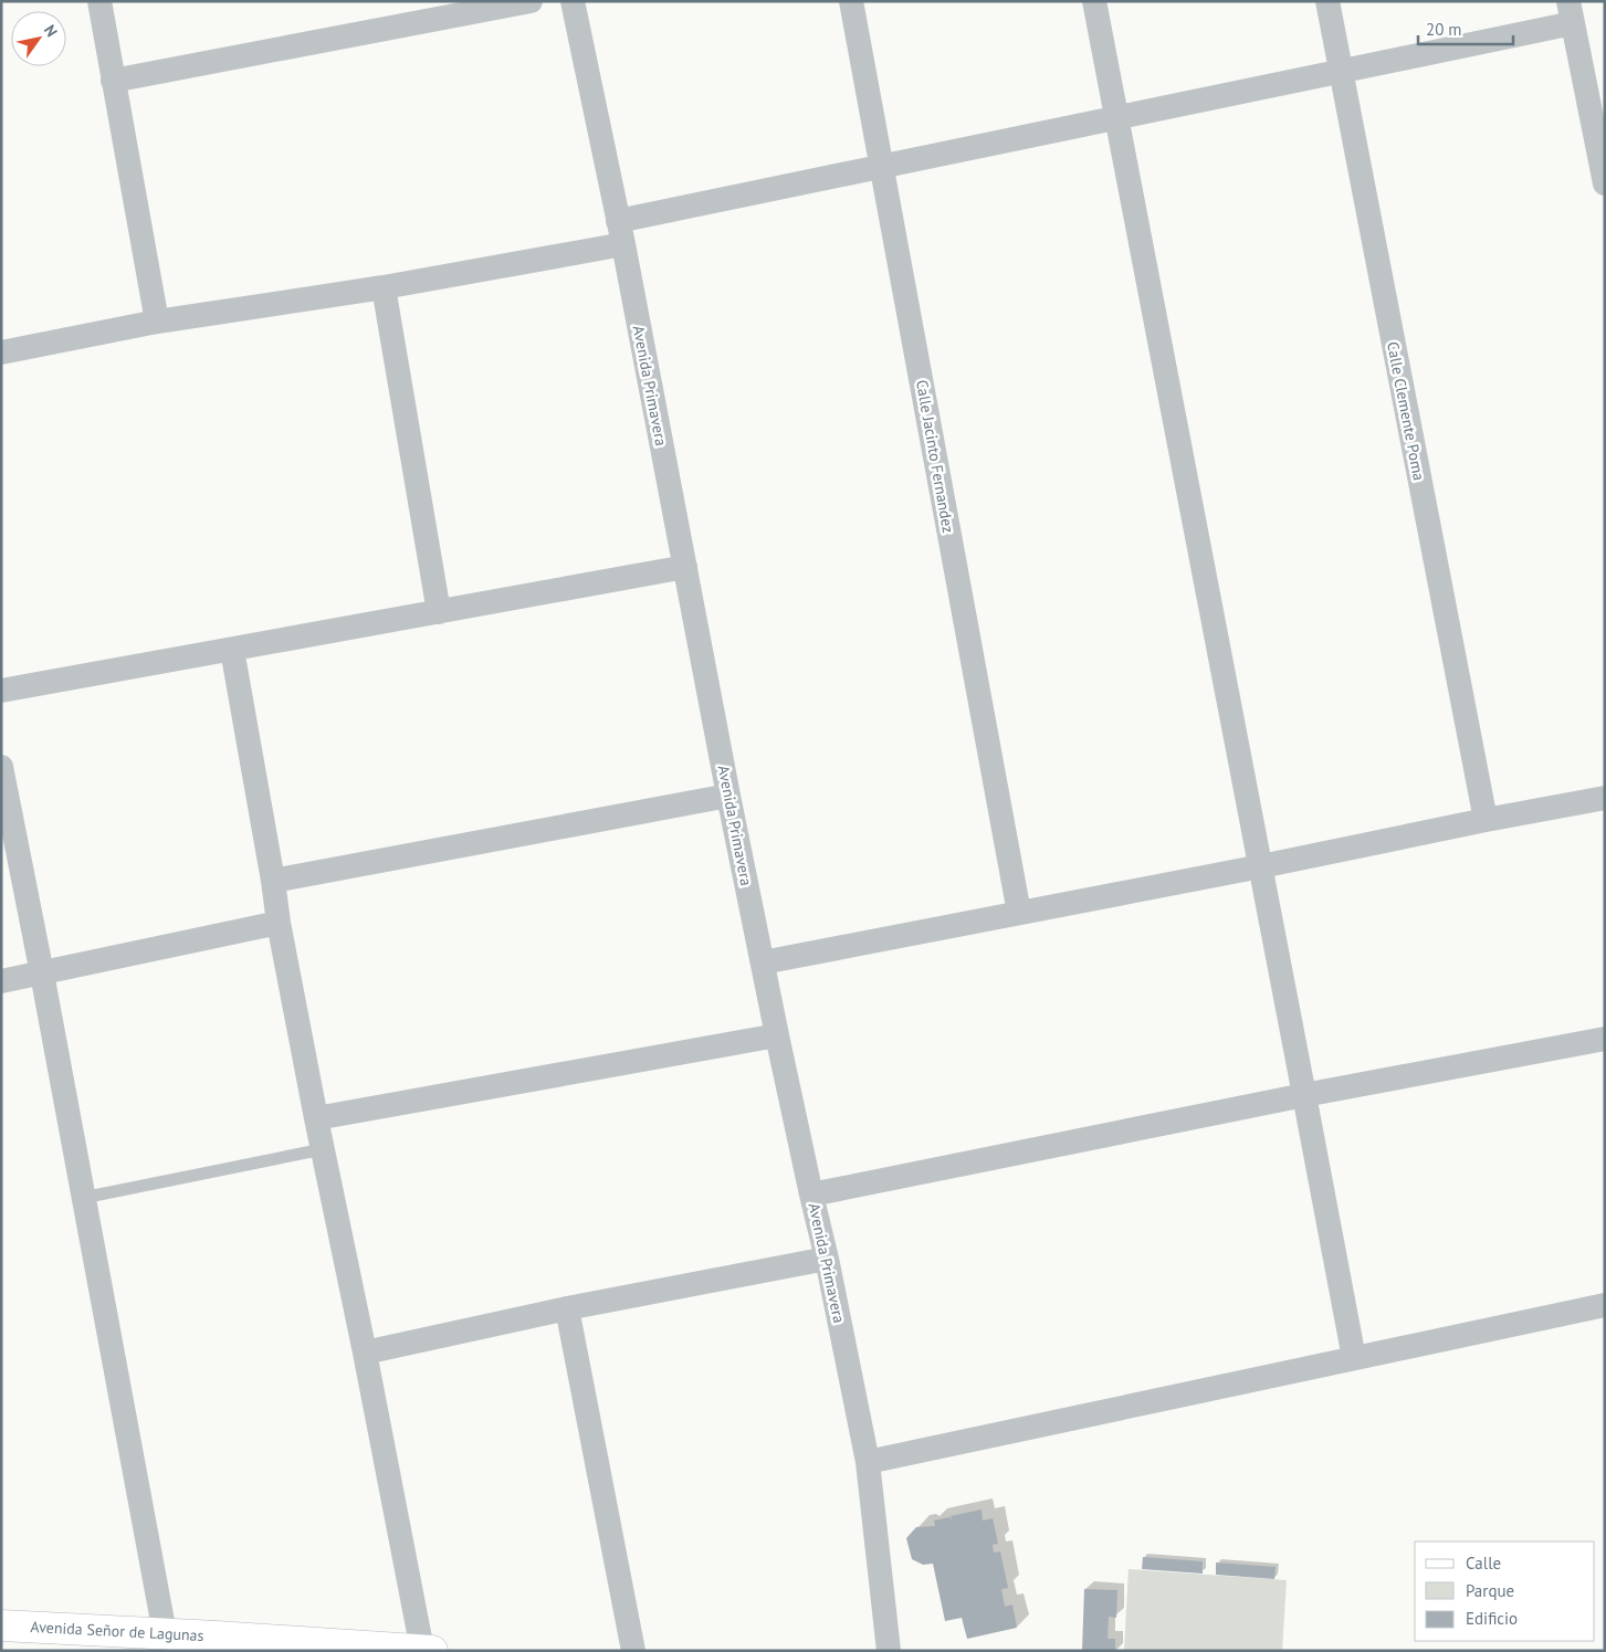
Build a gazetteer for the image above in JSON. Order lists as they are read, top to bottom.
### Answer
{
  "streets": {
    "street": [
      "Avenida Primavera",
      "Calle Clemente Poma",
      "Calle Jacinto Fernandez",
      "Avenida Señor de Lagunas"
    ]
  },
  "legend": ["Calle", "Parque", "Edificio"],
  "scale_bar": "20 m",
  "north": "top right"
}
